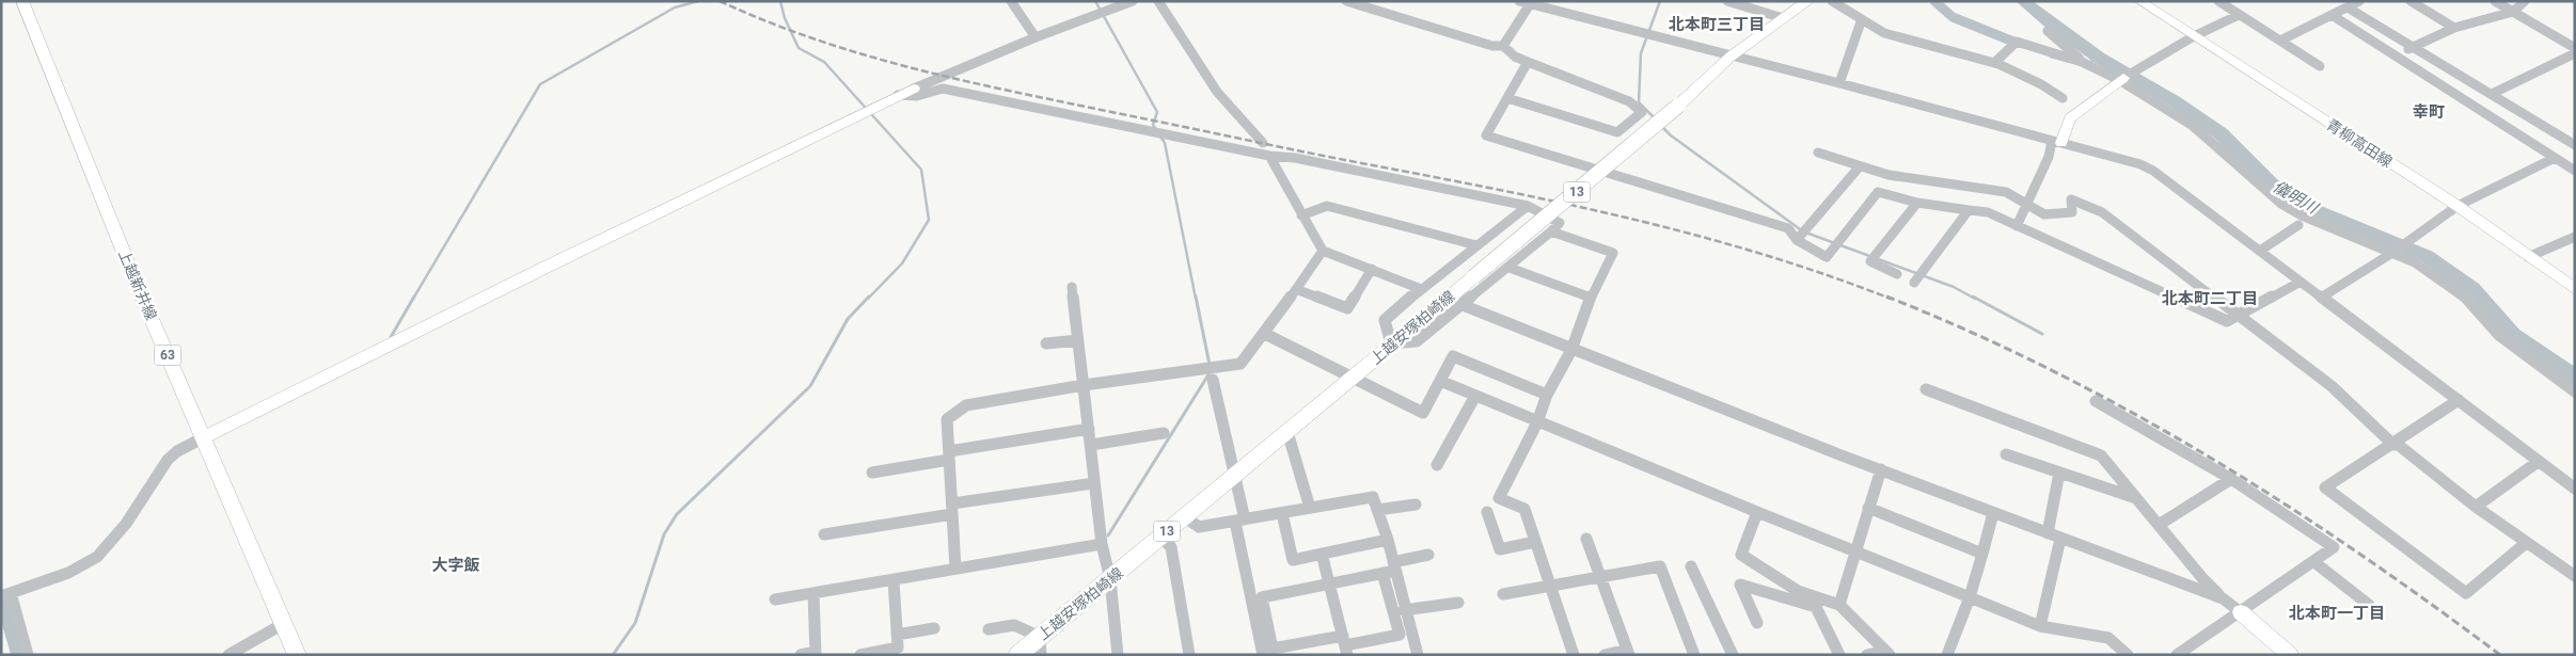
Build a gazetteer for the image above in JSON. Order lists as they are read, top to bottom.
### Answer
{
  "streets": {
    "main road": [
      "13",
      "上越新井線",
      "上越安塚柏崎線",
      "63"
    ],
    "street": ["青柳高田線"]
  },
  "districts": [
    "北本町三丁目",
    "幸町",
    "北本町二丁目",
    "大字飯",
    "北本町一丁目"
  ],
  "water": ["儀明川"]
}
